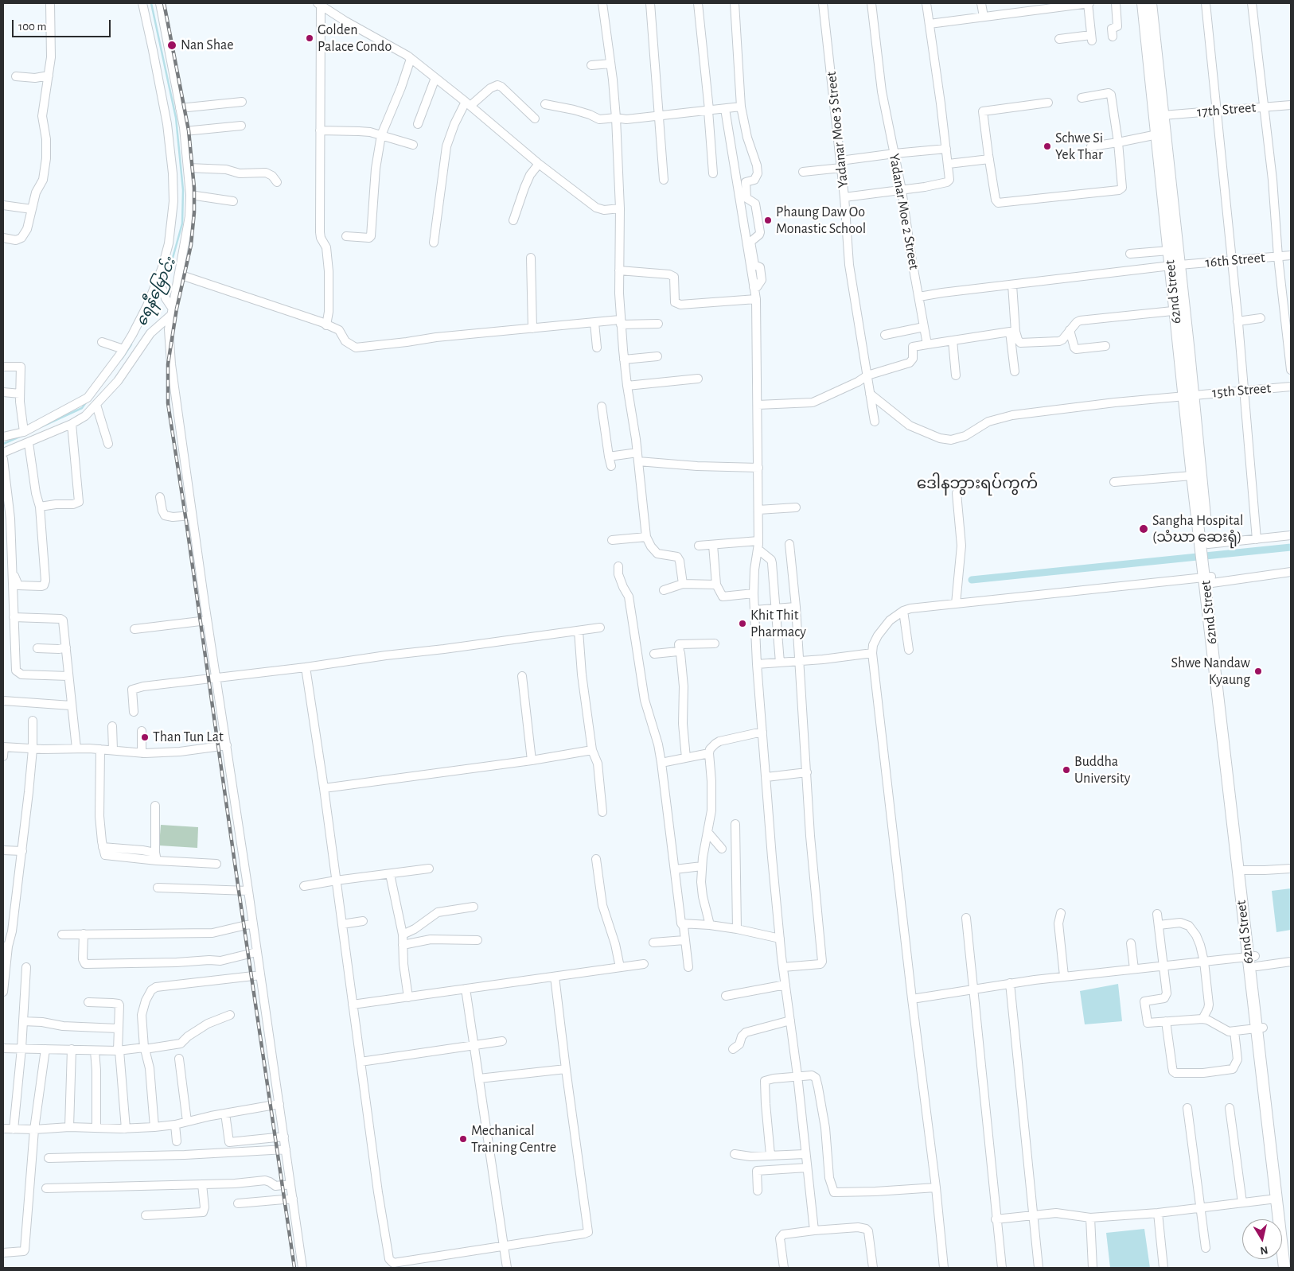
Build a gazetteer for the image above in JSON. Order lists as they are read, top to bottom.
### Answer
{
  "streets": {
    "main road": ["62nd Street"],
    "street": [
      "17th Street",
      "Yadanar Moe 3 Street",
      "Yadanar Moe 2 Street",
      "16th Street",
      "15th Street"
    ]
  },
  "crossings": [
    ["17th Street", "62nd Street"],
    ["Yadanar Moe 2 Street", "16th Street"],
    ["16th Street", "62nd Street"],
    ["62nd Street", "15th Street"]
  ],
  "districts": ["ဒေါနဘွားရပ်ကွက်"],
  "water": ["ရေနီမြောင်း"],
  "places": [
    "Golden Palace Condo",
    "Nan Shae",
    "Schwe Si Yek Thar",
    "Phaung Daw Oo Monastic School",
    "Sangha Hospital (သံဃာ ဆေးရုံ)",
    "Khit Thit Pharmacy",
    "Shwe Nandaw Kyaung",
    "Than Tun Lat",
    "Buddha University",
    "Mechanical Training Centre"
  ],
  "scale_bar": "100 m",
  "north": "bottom"
}
